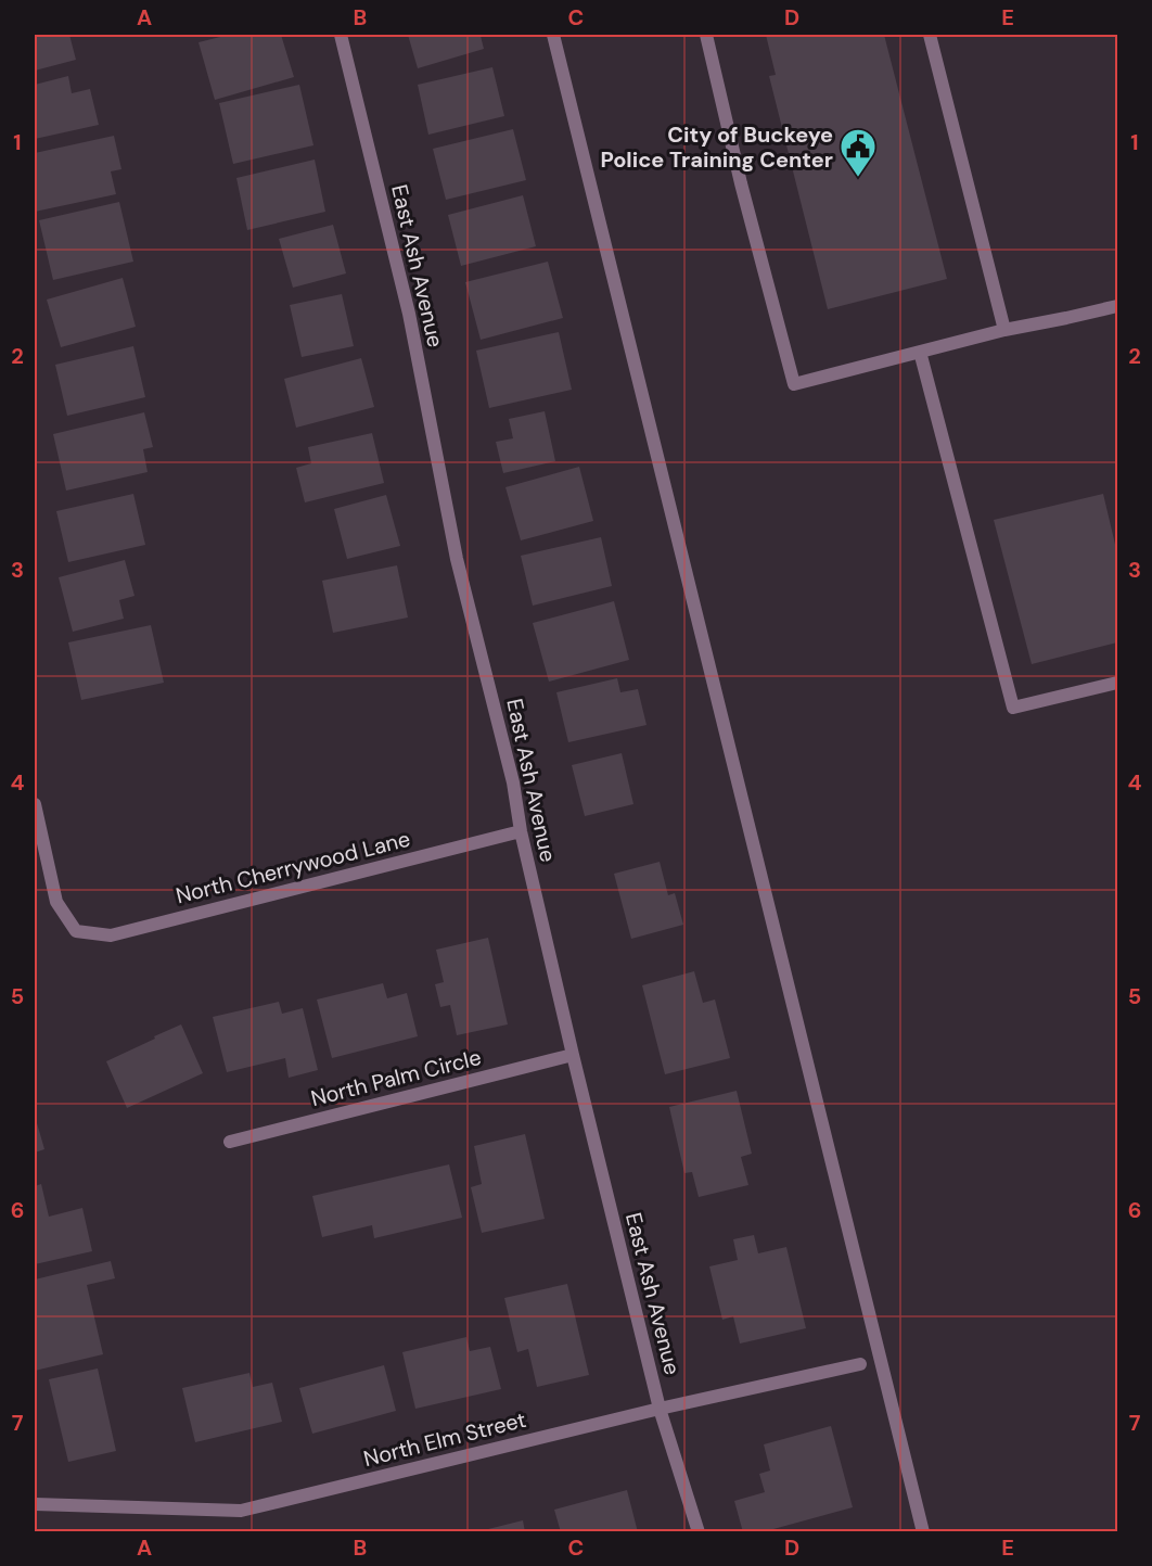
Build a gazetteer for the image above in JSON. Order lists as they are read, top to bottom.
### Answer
{
  "streets": {
    "street": [
      "East Ash Avenue",
      "North Cherrywood Lane",
      "North Palm Circle",
      "North Elm Street"
    ]
  },
  "crossings": [
    ["East Ash Avenue", "North Cherrywood Lane"],
    ["East Ash Avenue", "North Palm Circle"],
    ["East Ash Avenue", "North Elm Street"]
  ],
  "places": {
    "public building": ["City of Buckeye Police Training Center"]
  },
  "grid": {
    "columns": [
      "A",
      "B",
      "C",
      "D",
      "E"
    ],
    "rows": [
      "1",
      "2",
      "3",
      "4",
      "5",
      "6",
      "7"
    ]
  }
}
